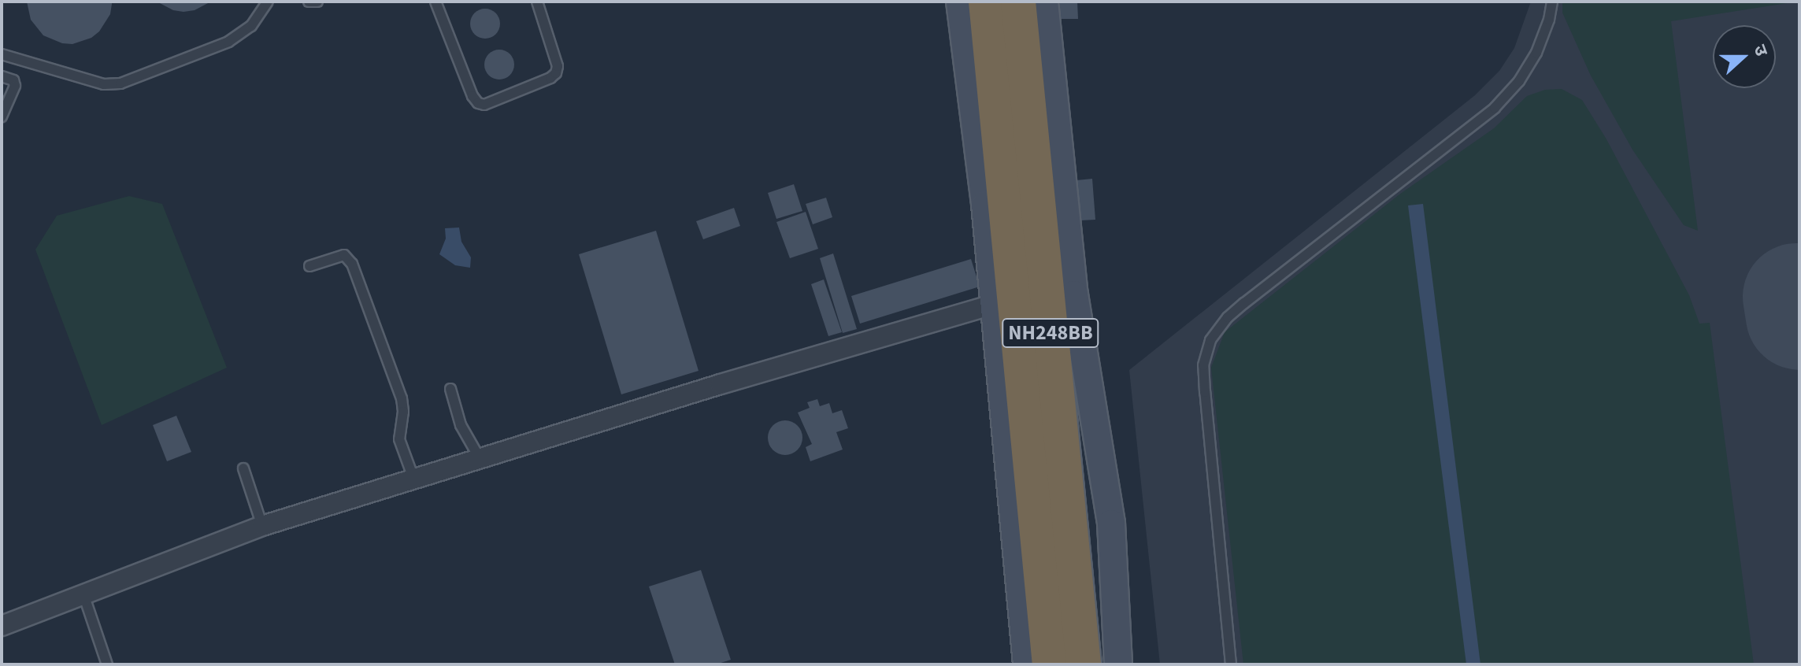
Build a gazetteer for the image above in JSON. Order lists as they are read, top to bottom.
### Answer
{
  "streets": {
    "highway": ["NH248BB"]
  },
  "north": "right"
}
